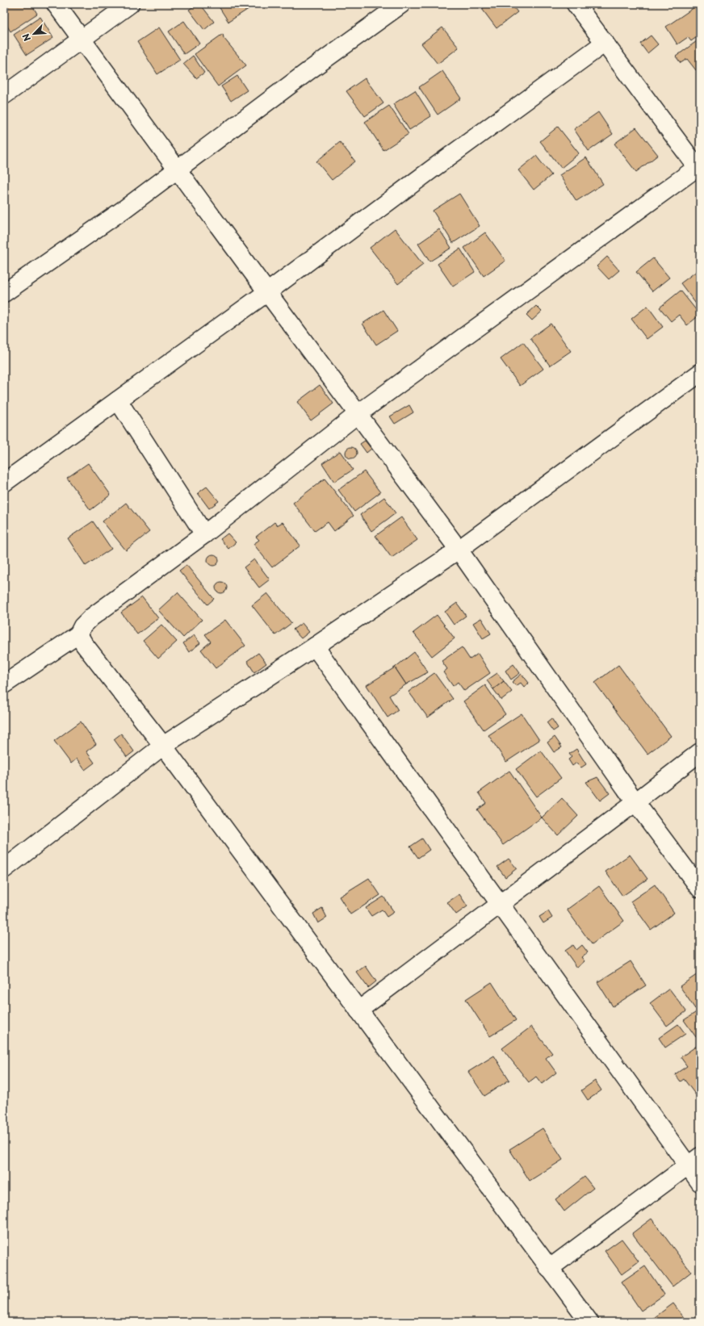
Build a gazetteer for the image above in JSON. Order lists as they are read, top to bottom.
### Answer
{
  "north": "bottom left"
}
